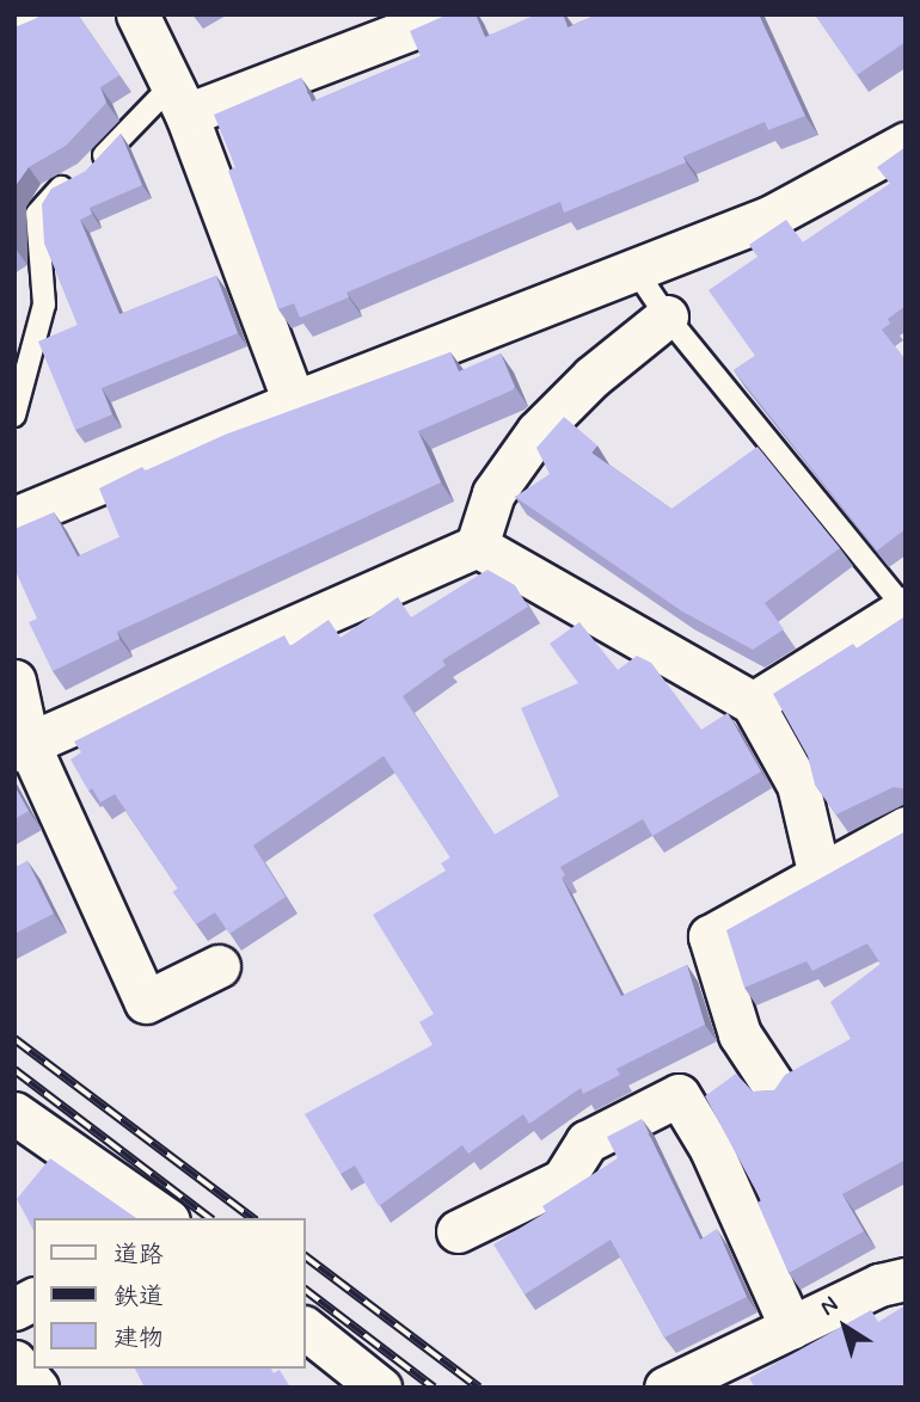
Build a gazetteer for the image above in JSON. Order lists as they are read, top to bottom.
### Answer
{
  "legend": ["道路", "鉄道", "建物"],
  "north": "top left"
}
